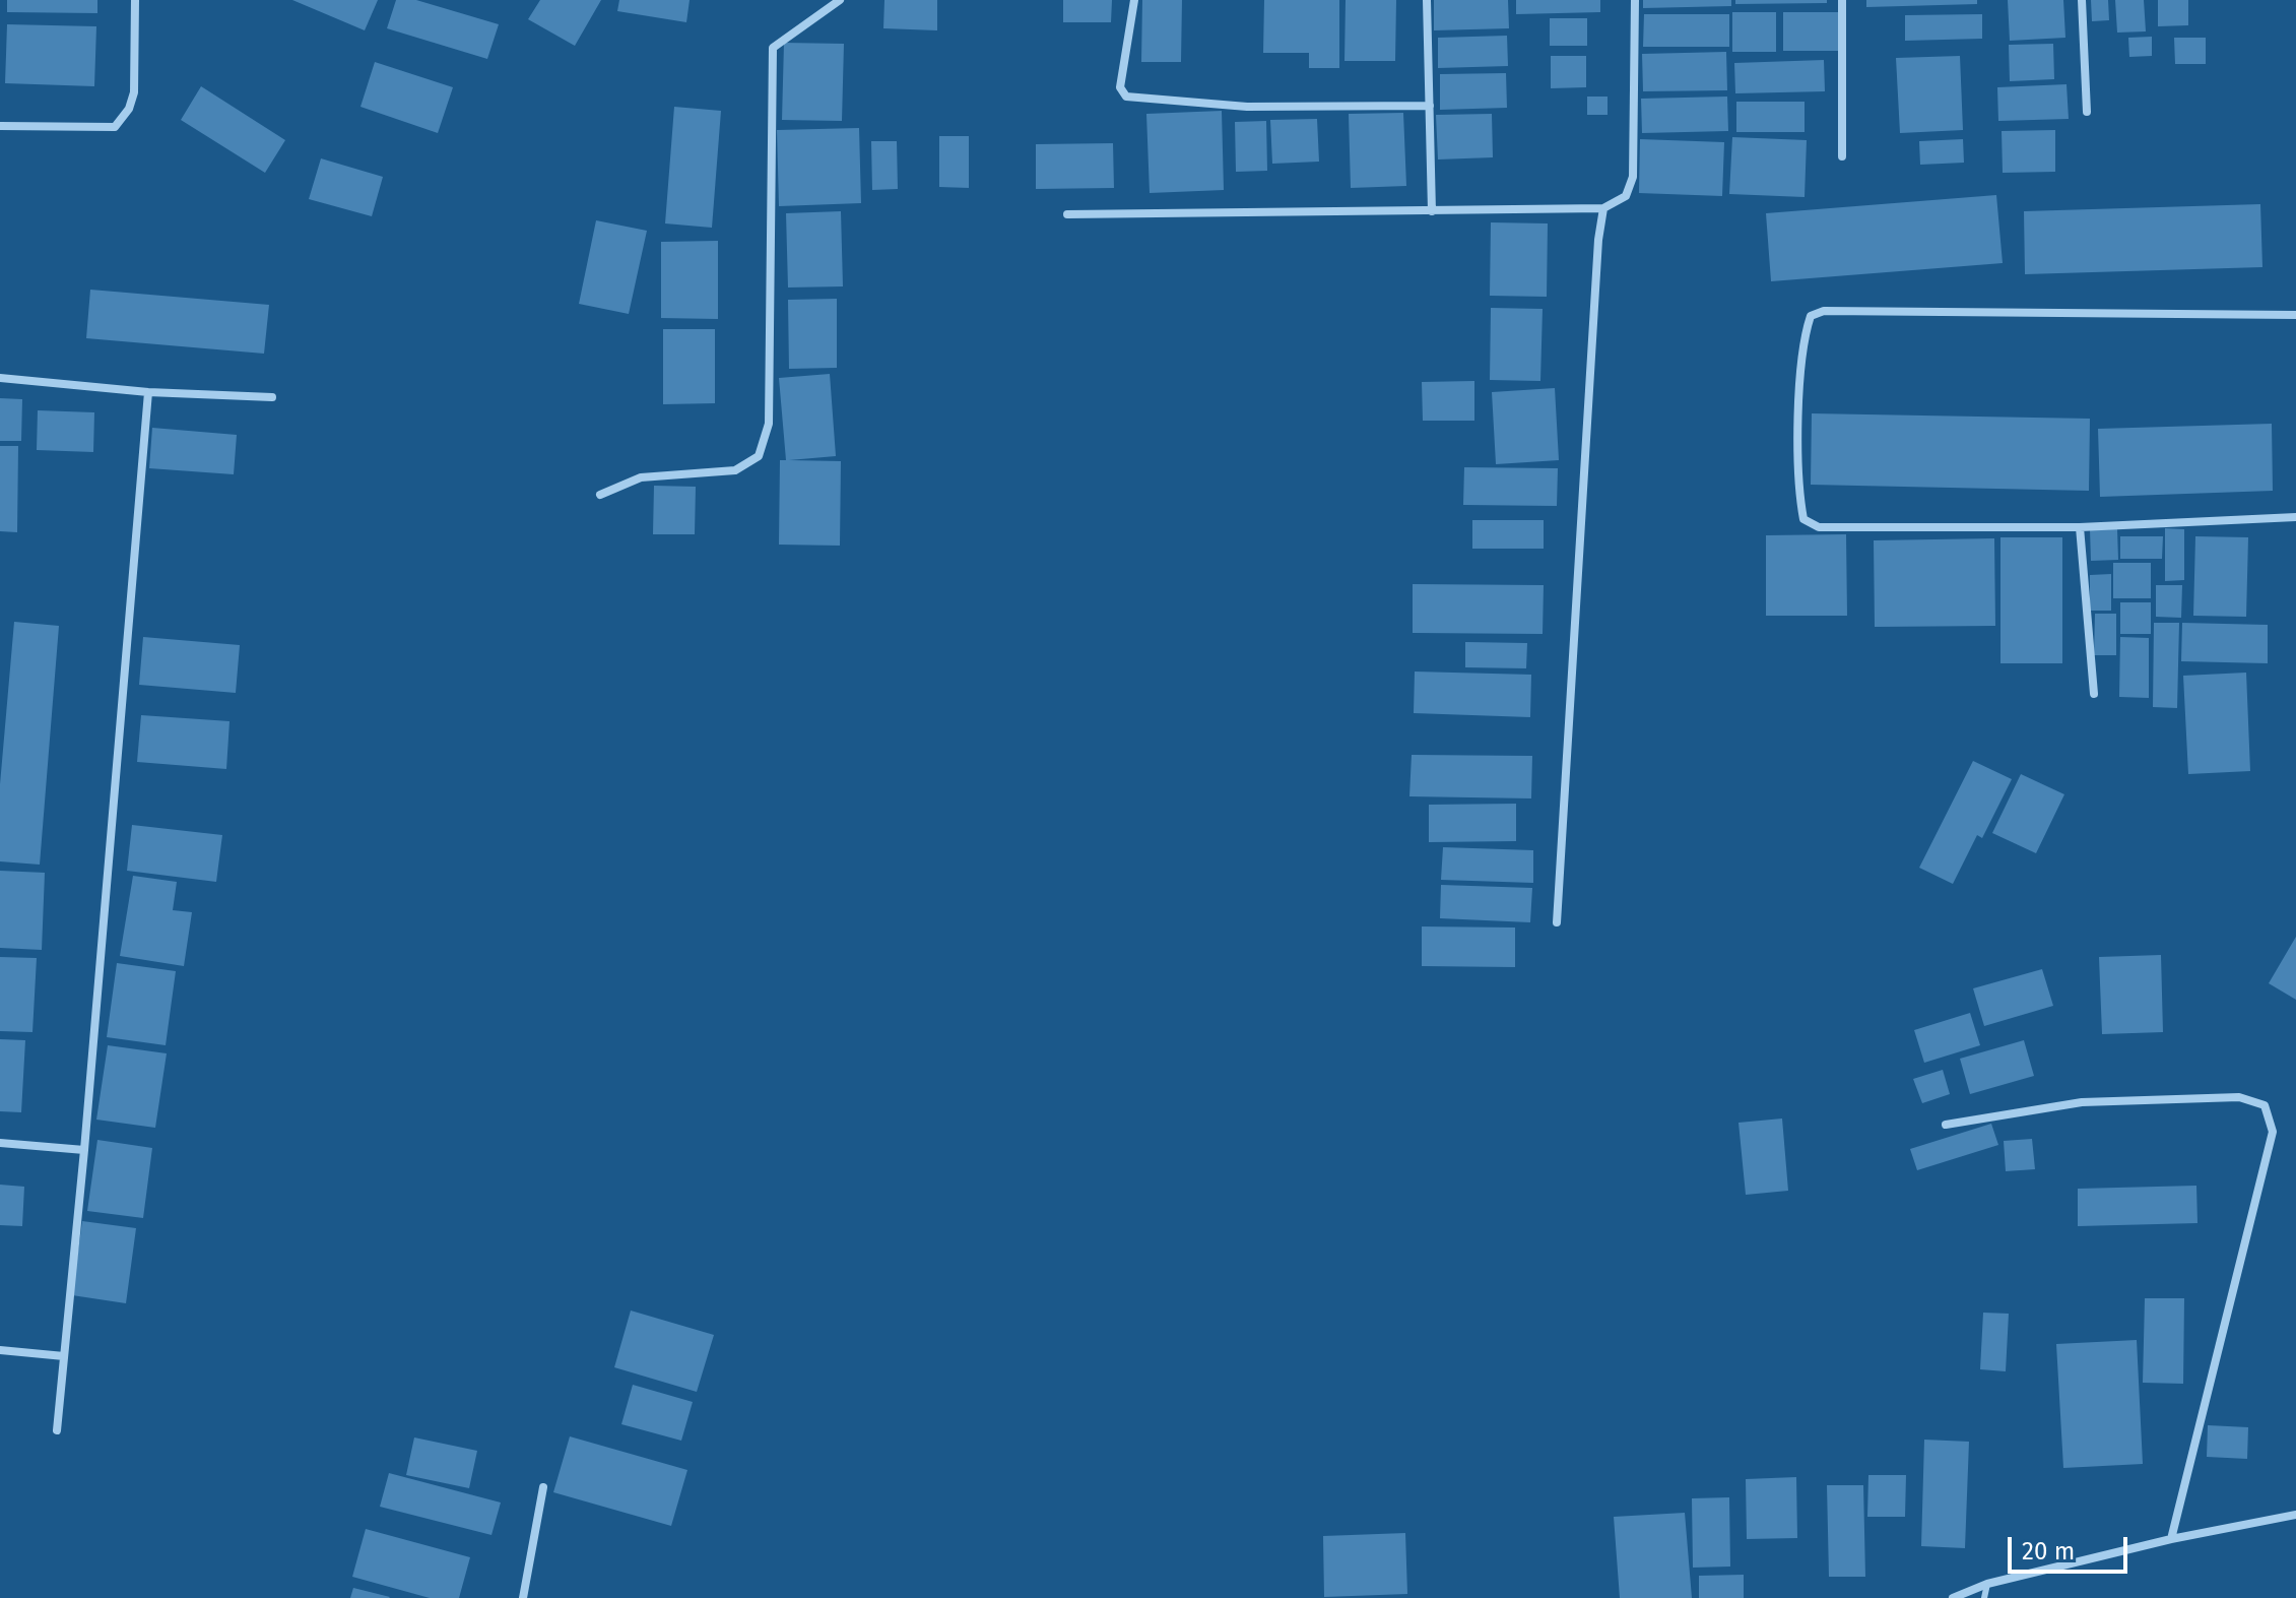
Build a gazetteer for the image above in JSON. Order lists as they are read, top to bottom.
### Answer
{
  "scale_bar": "20 m"
}
